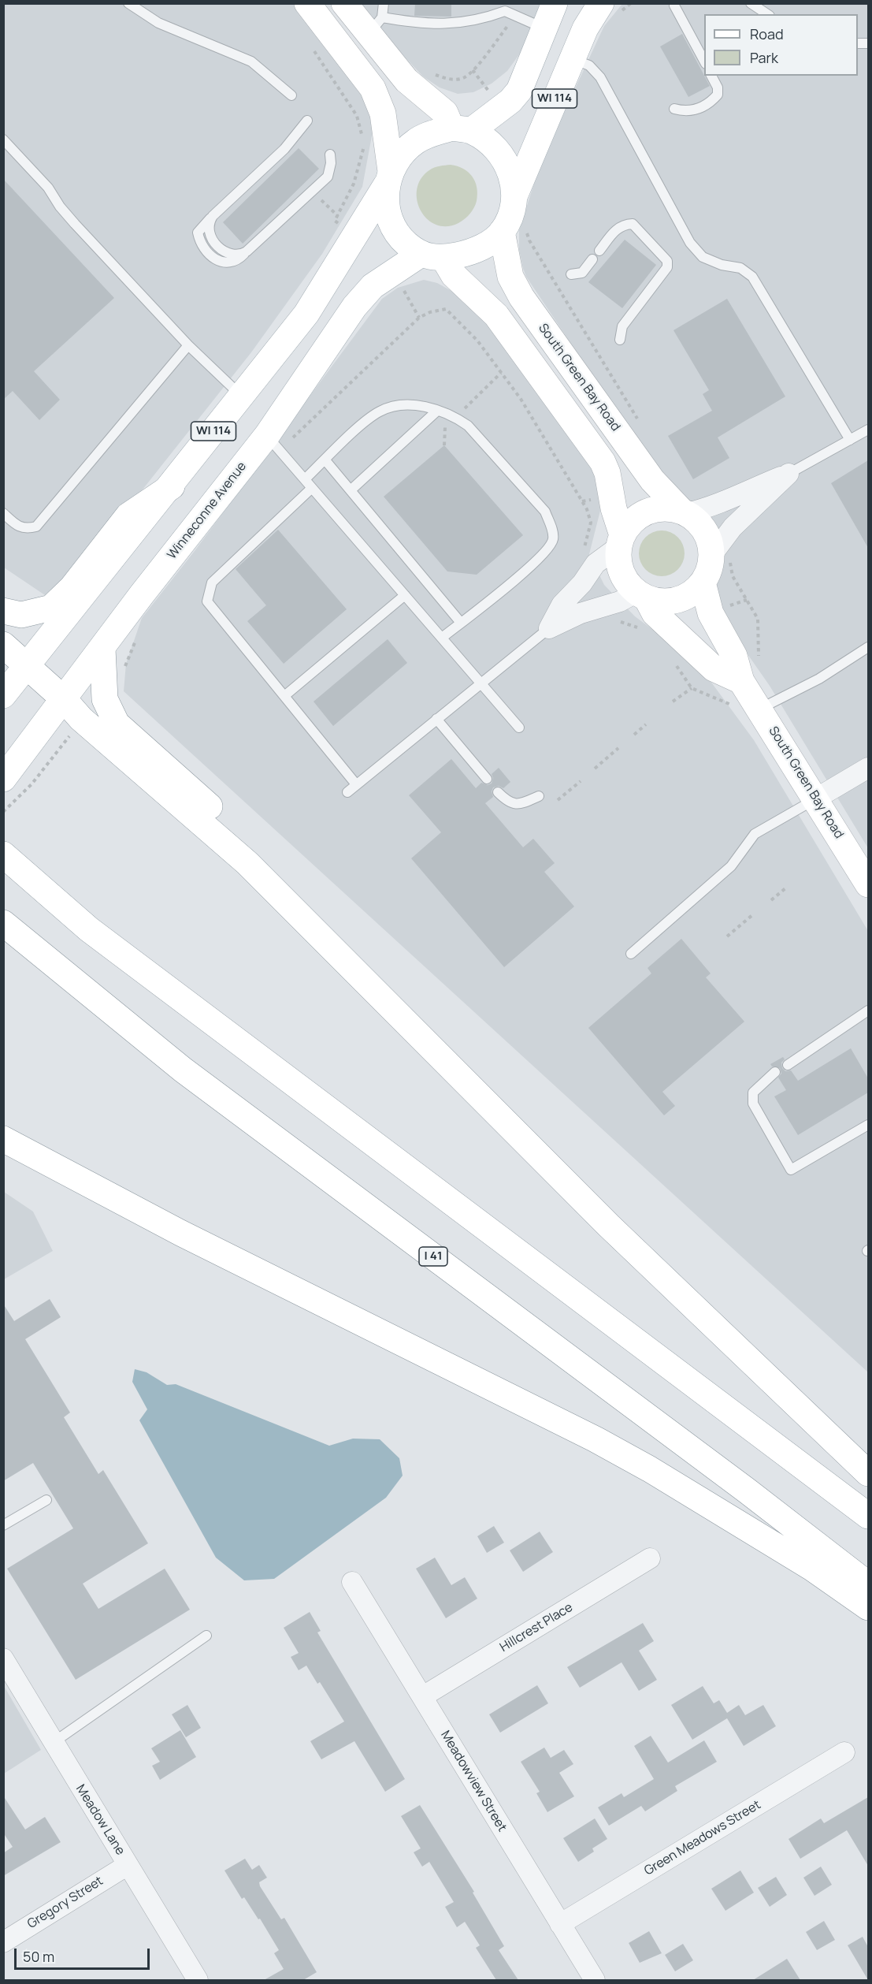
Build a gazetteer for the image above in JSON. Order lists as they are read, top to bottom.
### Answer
{
  "streets": {
    "main road": [
      "WI 114",
      "South Green Bay Road",
      "Winneconne Avenue",
      "I 41"
    ],
    "street": [
      "Hillcrest Place",
      "Meadowview Street",
      "Meadow Lane",
      "Green Meadows Street",
      "Gregory Street"
    ]
  },
  "crossings": [
    ["WI 114", "South Green Bay Road"],
    ["WI 114", "Winneconne Avenue"],
    ["South Green Bay Road", "Winneconne Avenue"],
    ["Hillcrest Place", "Meadowview Street"],
    ["Meadowview Street", "Green Meadows Street"],
    ["Meadow Lane", "Gregory Street"]
  ],
  "legend": ["Road", "Park"],
  "scale_bar": "50 m"
}
